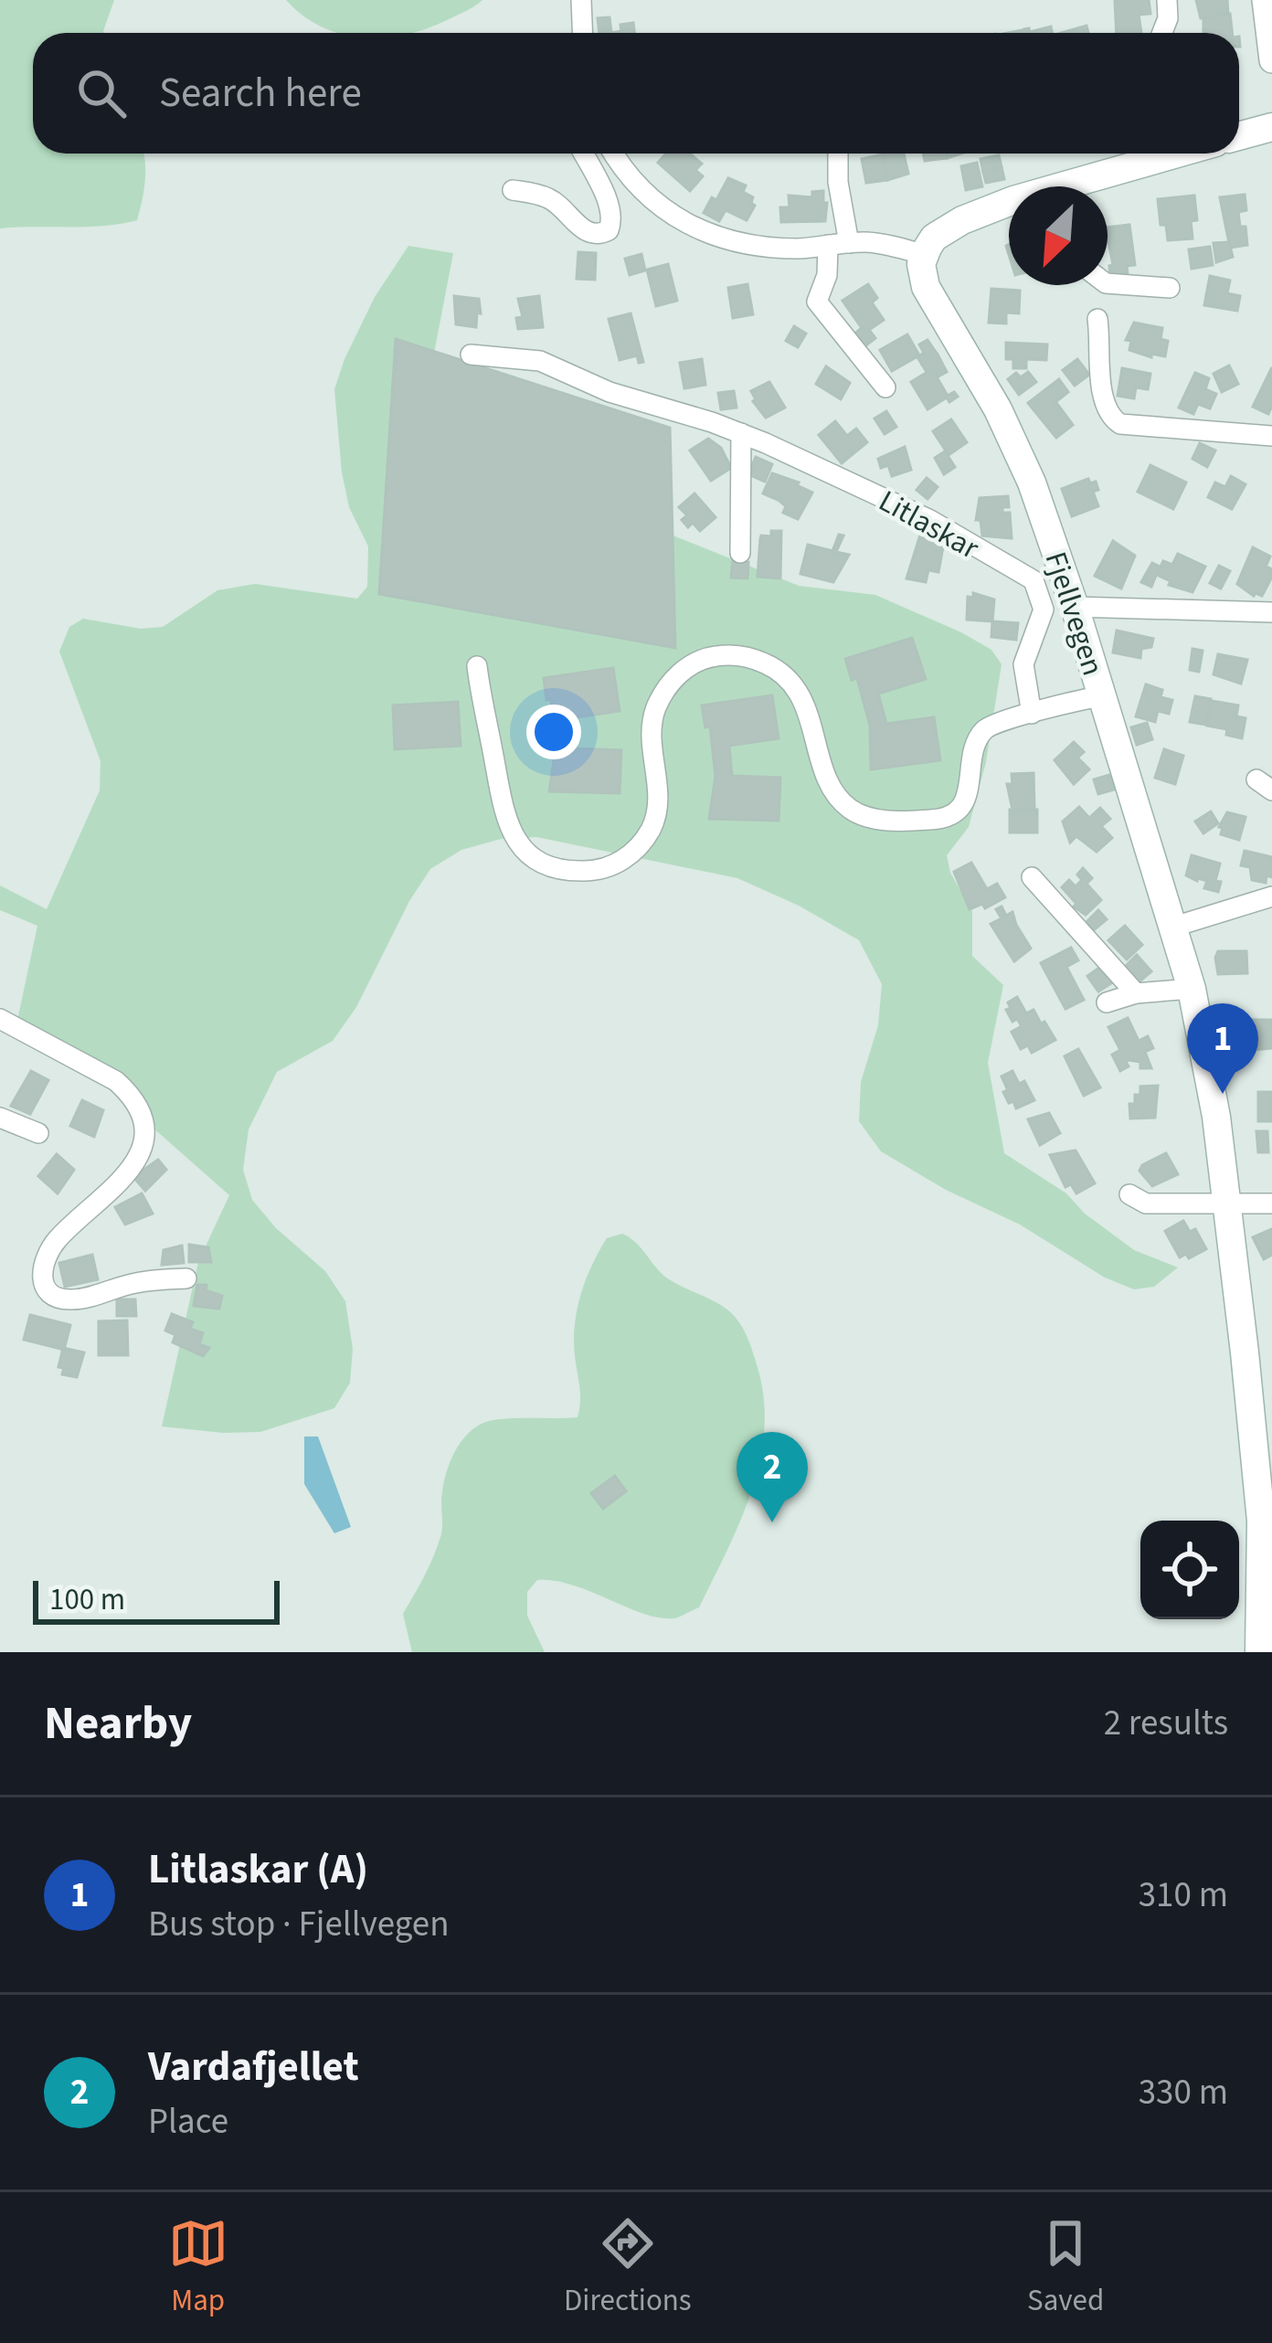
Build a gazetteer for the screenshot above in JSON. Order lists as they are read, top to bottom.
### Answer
{
  "streets": {
    "main road": ["Fjellvegen"],
    "street": ["Litlaskar"]
  },
  "scale_bar": "100 m",
  "north": "bottom left",
  "page": {
    "search": "Search here",
    "pins": ["1", "2"],
    "scale": "100 m",
    "heading": ["Nearby", "2 results"],
    "list": [
      {
        "mark": "1",
        "name": "Litlaskar (A)",
        "note": "Bus stop · Fjellvegen",
        "value": "310 m"
      },
      {
        "mark": "2",
        "name": "Vardafjellet",
        "note": "Place",
        "value": "330 m"
      }
    ],
    "nav": ["Map", "Directions", "Saved"]
  }
}
